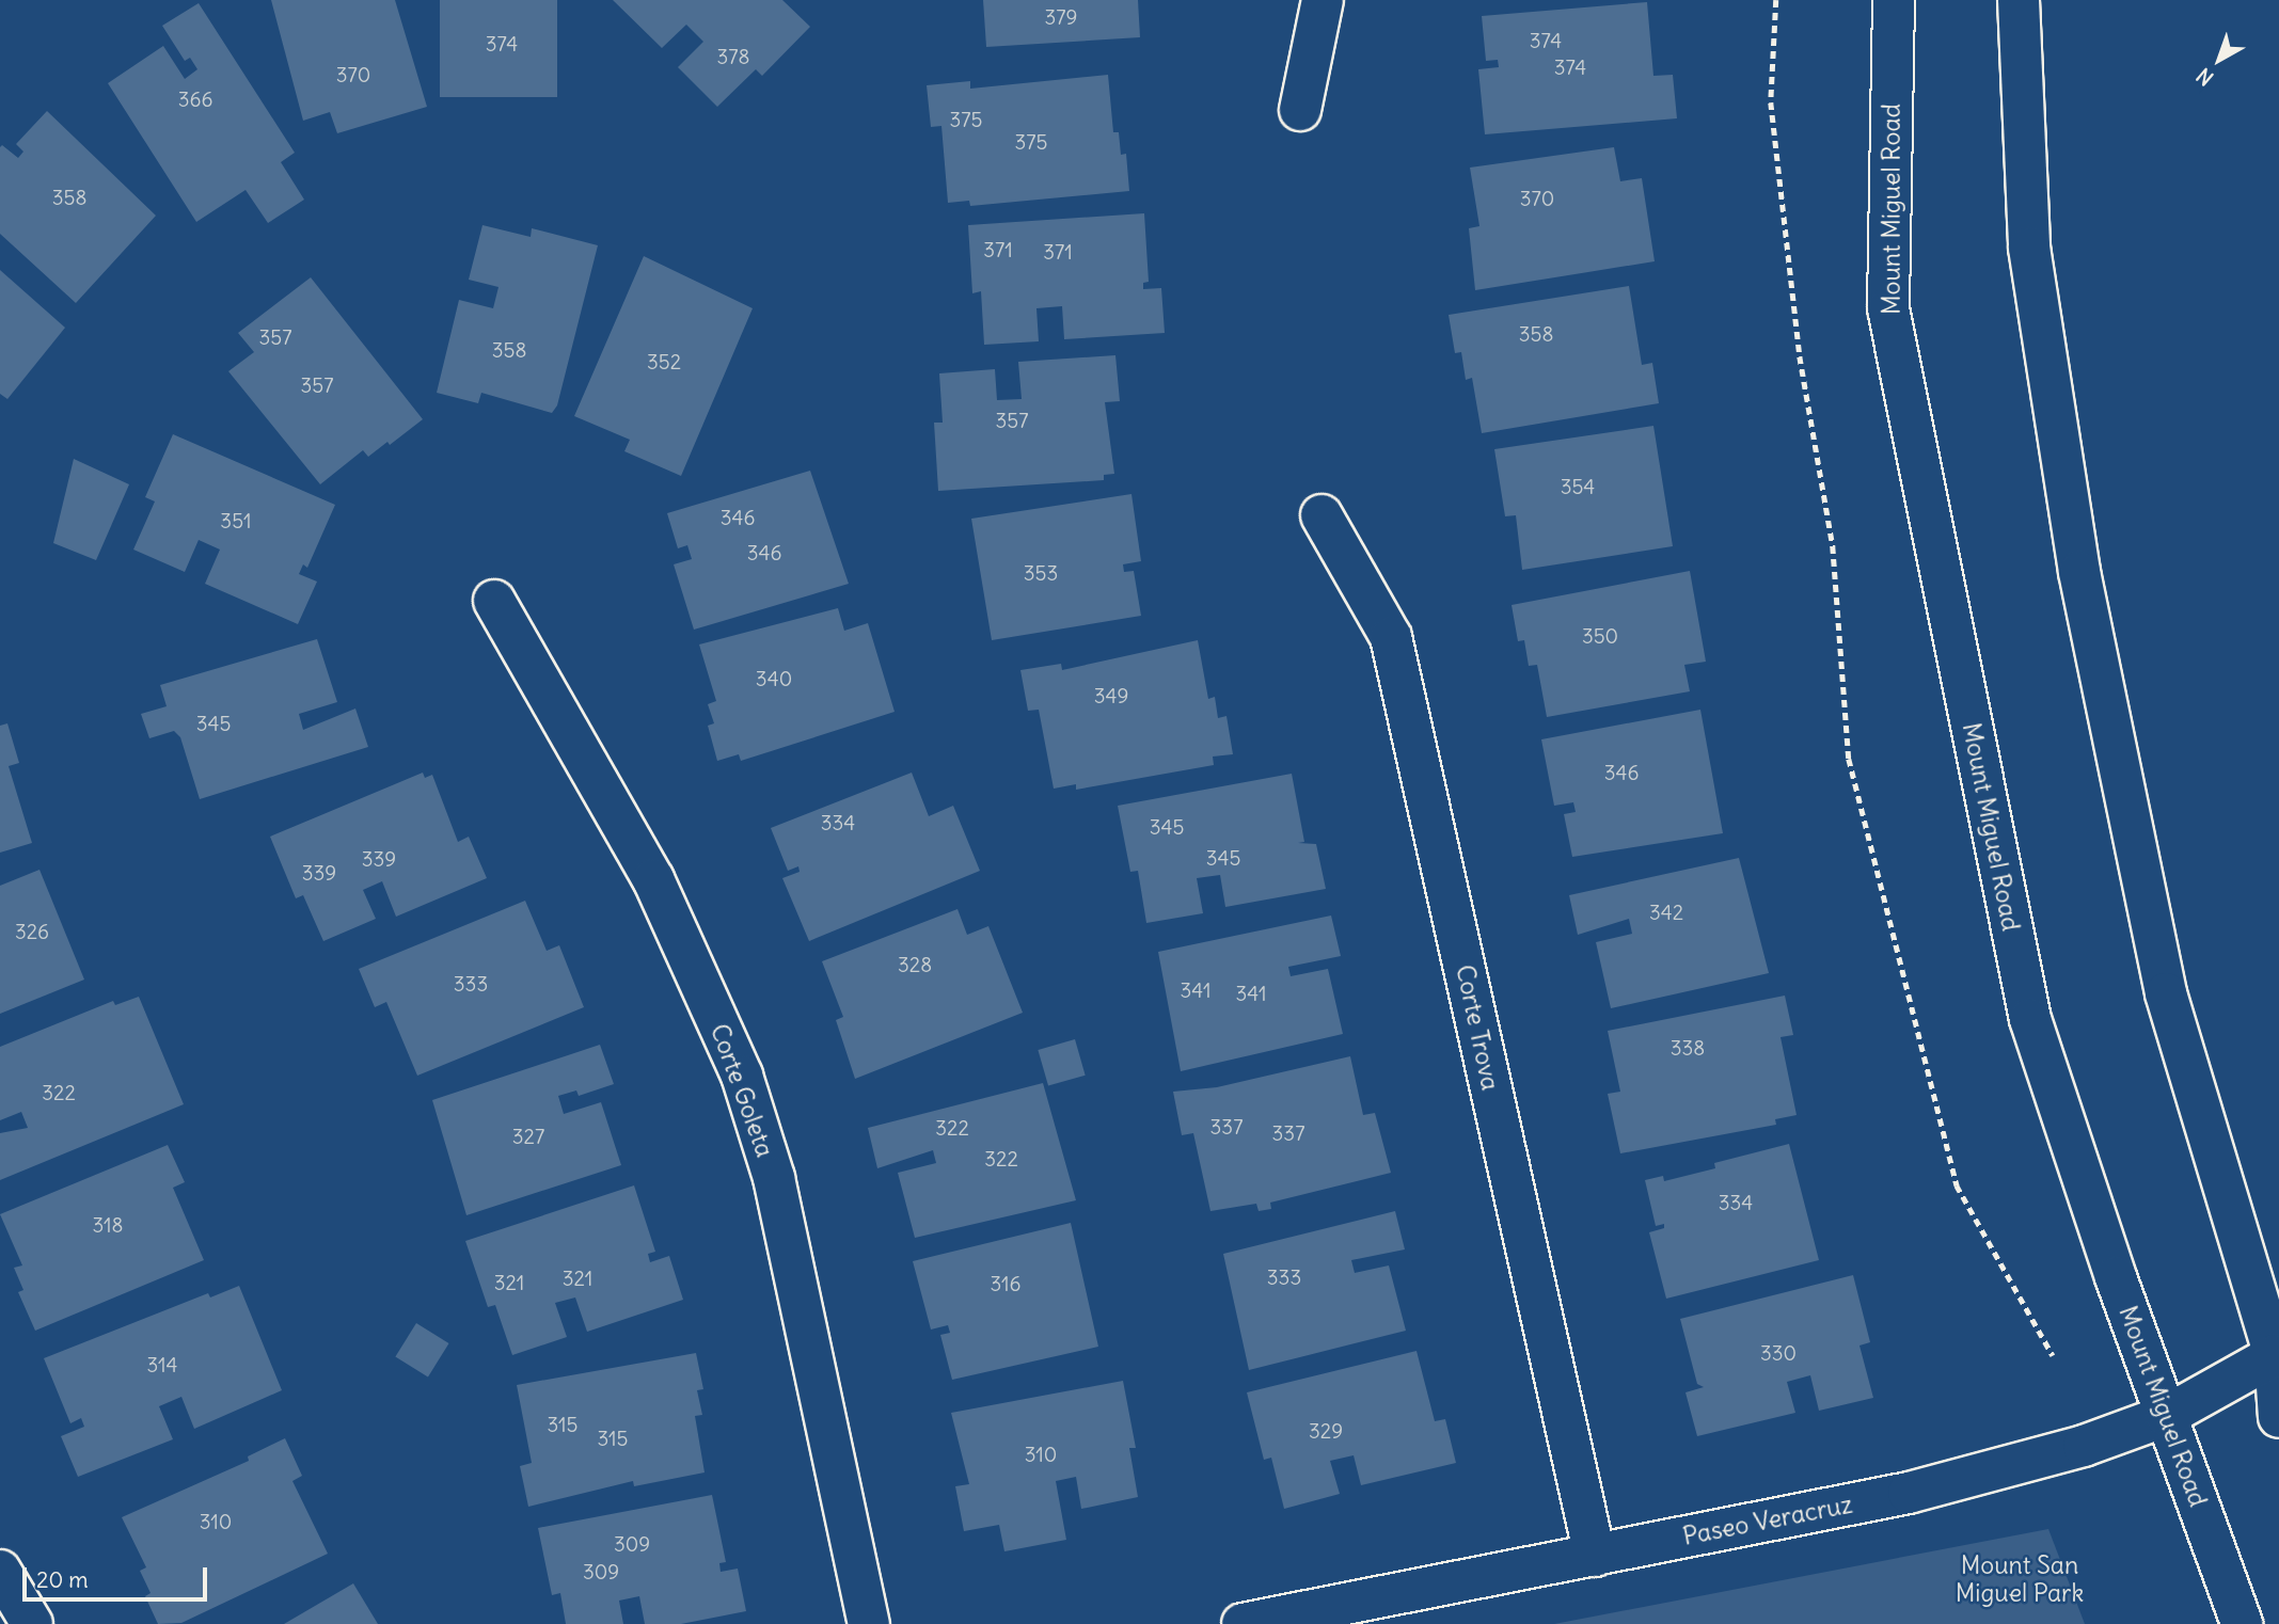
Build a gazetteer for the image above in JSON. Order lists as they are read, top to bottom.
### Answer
{
  "streets": {
    "street": [
      "Mount Miguel Road",
      "Corte Trova",
      "Corte Goleta",
      "Paseo Veracruz"
    ]
  },
  "crossings": [
    ["Mount Miguel Road", "Paseo Veracruz"],
    ["Corte Trova", "Paseo Veracruz"]
  ],
  "parks": ["Mount San Miguel Park"],
  "house_numbers": [
    "379",
    "374",
    "374",
    "378",
    "374",
    "370",
    "366",
    "375",
    "375",
    "358",
    "370",
    "371",
    "371",
    "358",
    "357",
    "358",
    "352",
    "357",
    "357",
    "354",
    "346",
    "351",
    "346",
    "353",
    "350",
    "340",
    "349",
    "345",
    "346",
    "334",
    "345",
    "345",
    "339",
    "339",
    "342",
    "326",
    "328",
    "333",
    "341",
    "341",
    "338",
    "322",
    "337",
    "322",
    "337",
    "327",
    "322",
    "334",
    "318",
    "333",
    "321",
    "321",
    "316",
    "330",
    "314",
    "315",
    "329",
    "315",
    "310",
    "310",
    "309",
    "309"
  ],
  "scale_bar": "20 m",
  "north": "bottom left"
}
